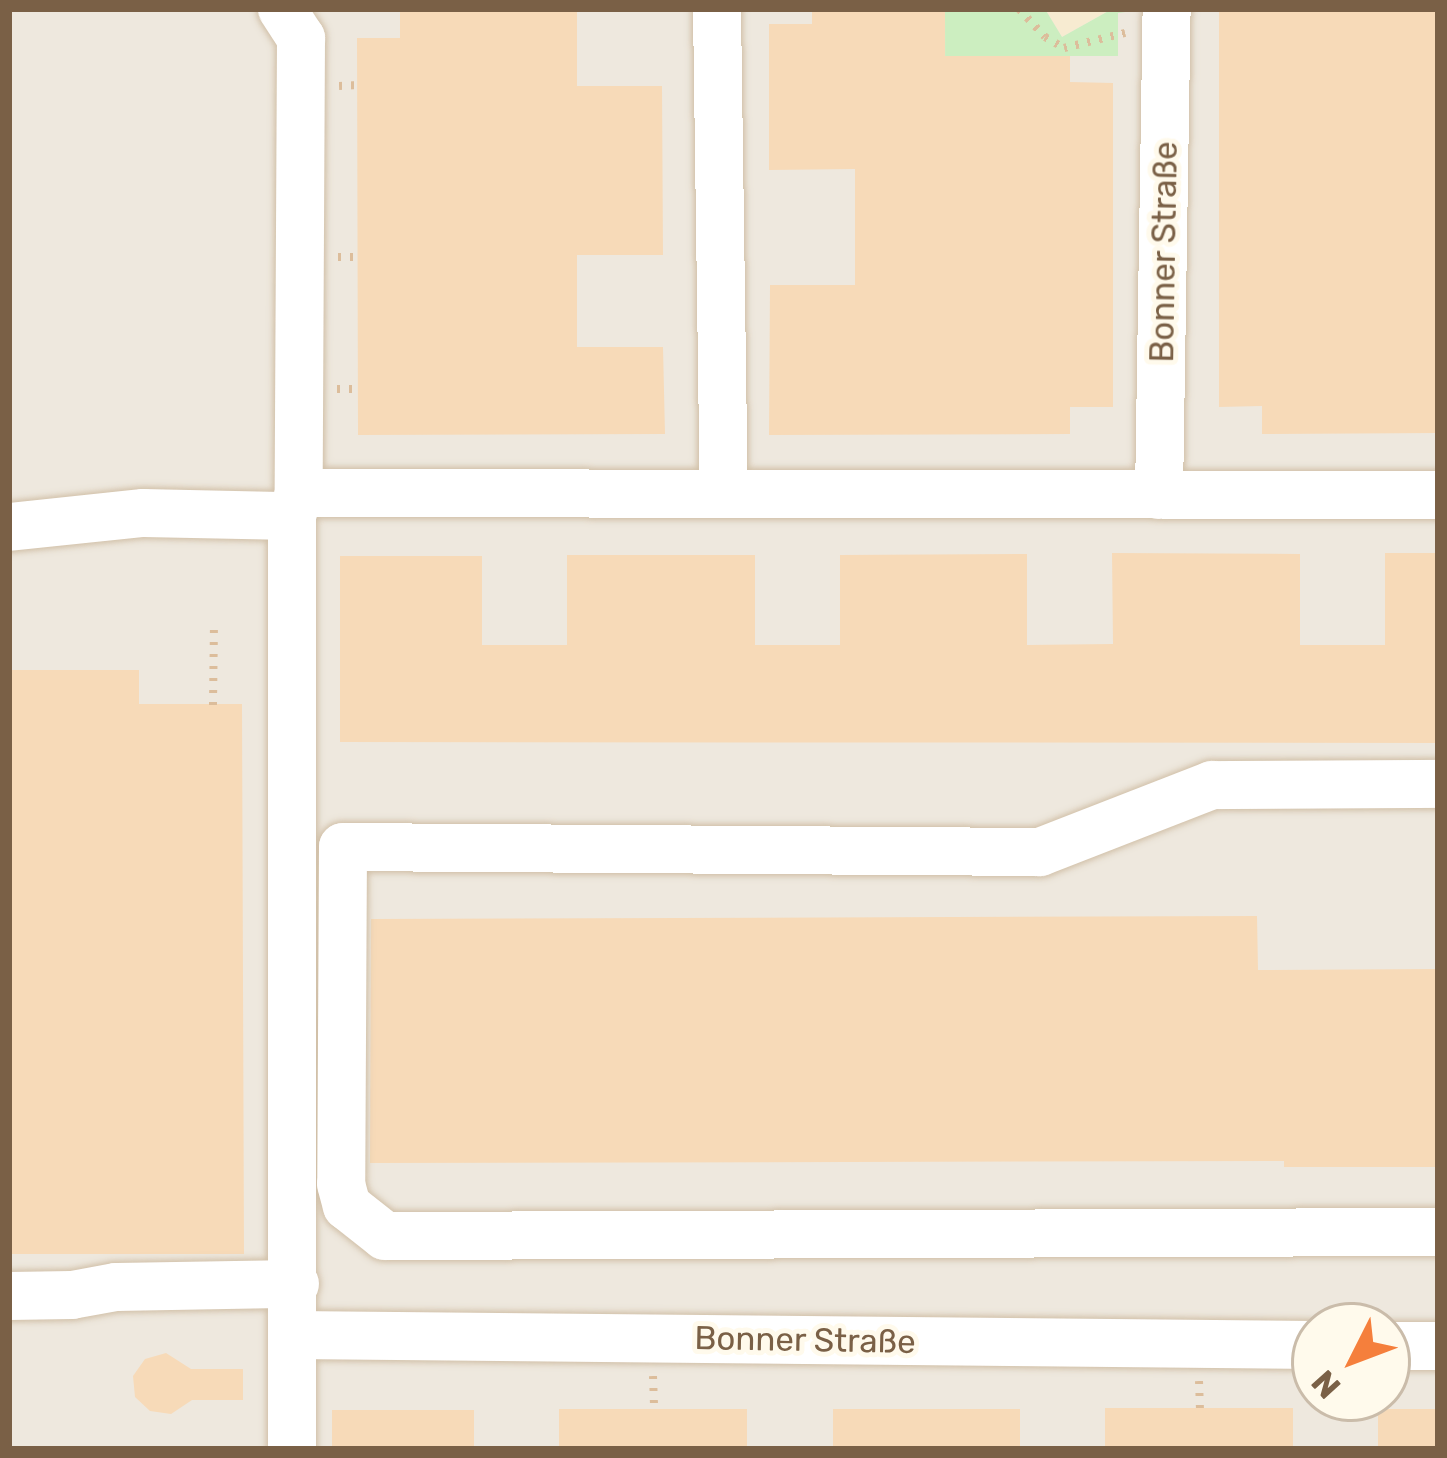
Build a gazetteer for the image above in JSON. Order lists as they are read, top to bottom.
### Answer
{
  "streets": {
    "lane": ["Bonner Straße"]
  },
  "north": "bottom left"
}
